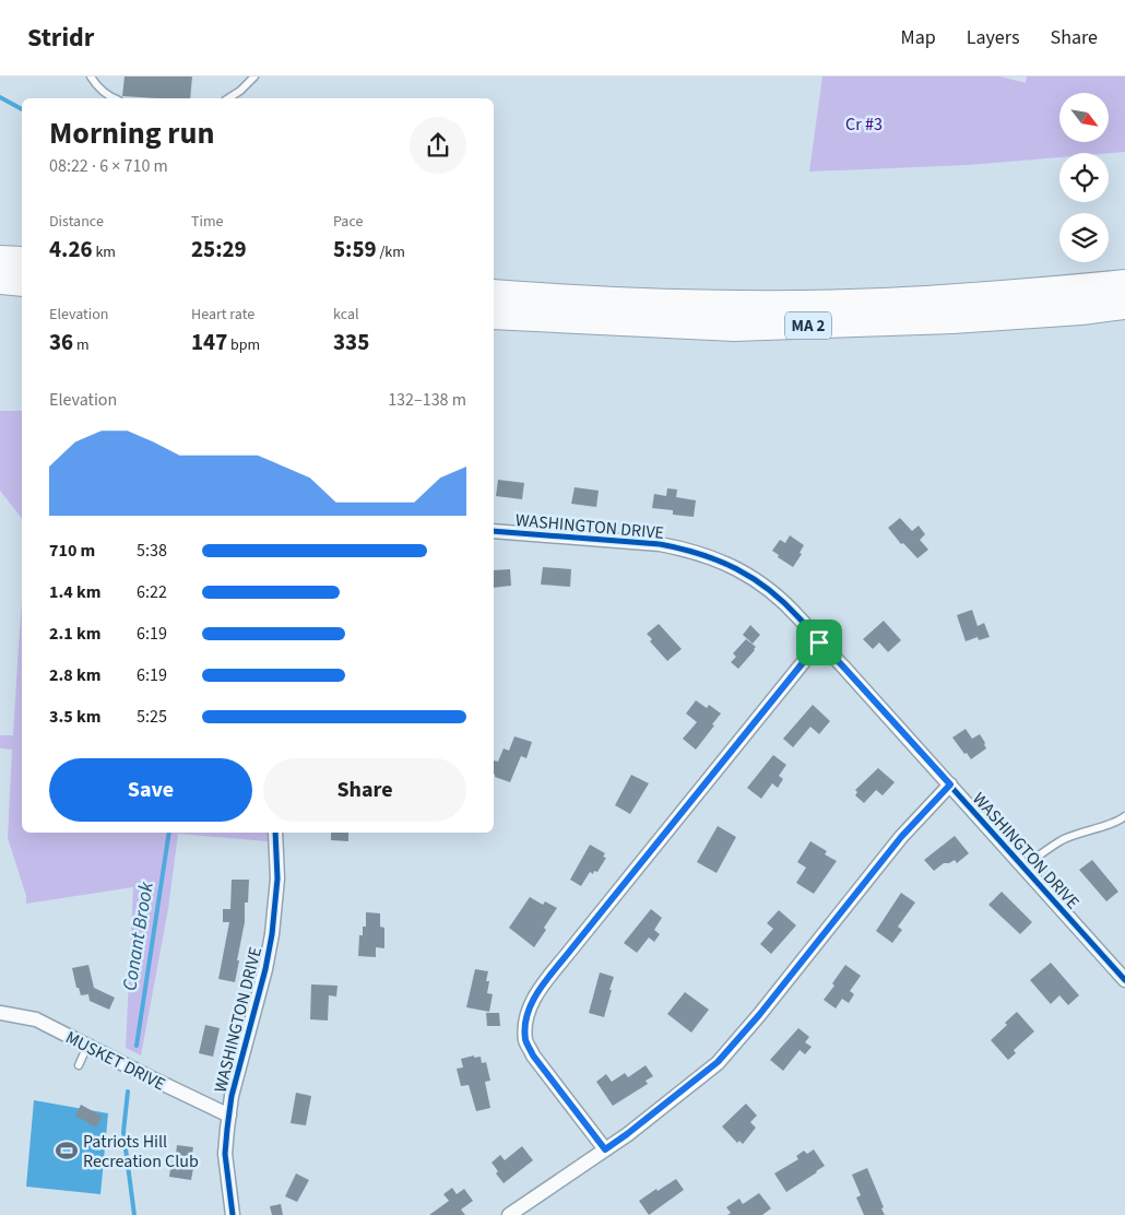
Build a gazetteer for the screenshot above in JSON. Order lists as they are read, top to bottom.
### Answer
{
  "streets": {
    "highway": ["MA 2"],
    "street": ["WASHINGTON DRIVE", "MUSKET DRIVE"]
  },
  "crossings": [
    ["WASHINGTON DRIVE", "MUSKET DRIVE"]
  ],
  "water": ["Conant Brook"],
  "parks": ["Cr #3"],
  "places": {
    "sports": ["Patriots Hill Recreation Club"]
  },
  "north": "bottom right",
  "page": {
    "header": "Stridr",
    "nav": ["Map", "Layers", "Share"],
    "heading": ["Morning run", "08:22 · 6 × 710 m"],
    "stats": [
      ["Distance", "4.26 km"],
      ["Time", "25:29"],
      ["Pace", "5:59 /km"],
      ["Elevation", "36 m"],
      ["Heart rate", "147 bpm"],
      ["kcal", "335"]
    ],
    "chart": ["Elevation", "132–138 m"],
    "list": [
      {
        "name": "710 m",
        "note": "5:38"
      },
      {
        "name": "1.4 km",
        "note": "6:22"
      },
      {
        "name": "2.1 km",
        "note": "6:19"
      },
      {
        "name": "2.8 km",
        "note": "6:19"
      },
      {
        "name": "3.5 km",
        "note": "5:25"
      }
    ],
    "buttons": ["Save", "Share"]
  }
}
